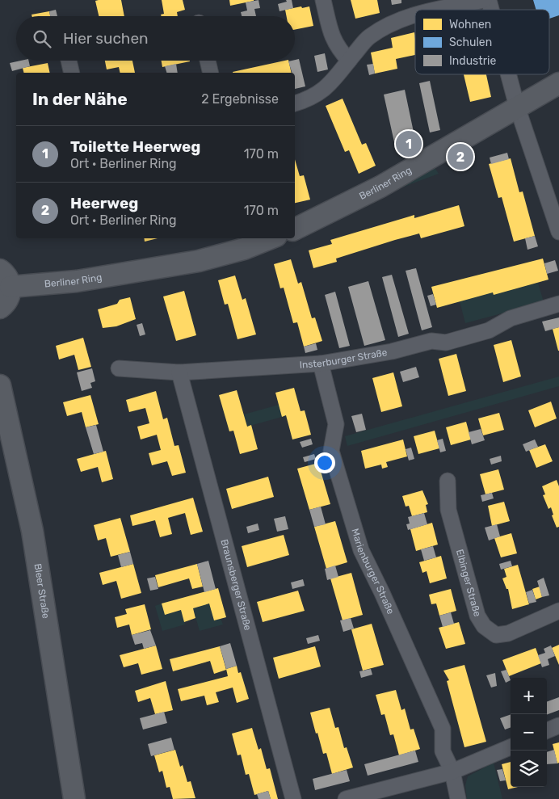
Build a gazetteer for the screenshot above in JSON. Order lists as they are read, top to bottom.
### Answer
{
  "streets": {
    "street": [
      "Berliner Ring",
      "Insterburger Straße",
      "Marienburger Straße",
      "Elbinger Straße",
      "Braunsberger Straße",
      "Bleer Straße"
    ]
  },
  "crossings": [
    ["Insterburger Straße", "Marienburger Straße"],
    ["Insterburger Straße", "Braunsberger Straße"]
  ],
  "legend": ["Wohnen", "Schulen", "Industrie"],
  "page": {
    "search": "Hier suchen",
    "heading": ["In der Nähe", "2 Ergebnisse"],
    "list": [
      {
        "mark": "1",
        "name": "Toilette Heerweg",
        "note": "Ort · Berliner Ring",
        "value": "170 m"
      },
      {
        "mark": "2",
        "name": "Heerweg",
        "note": "Ort · Berliner Ring",
        "value": "170 m"
      }
    ],
    "pins": ["1", "2"],
    "map_buttons": ["+", "−"]
  }
}
